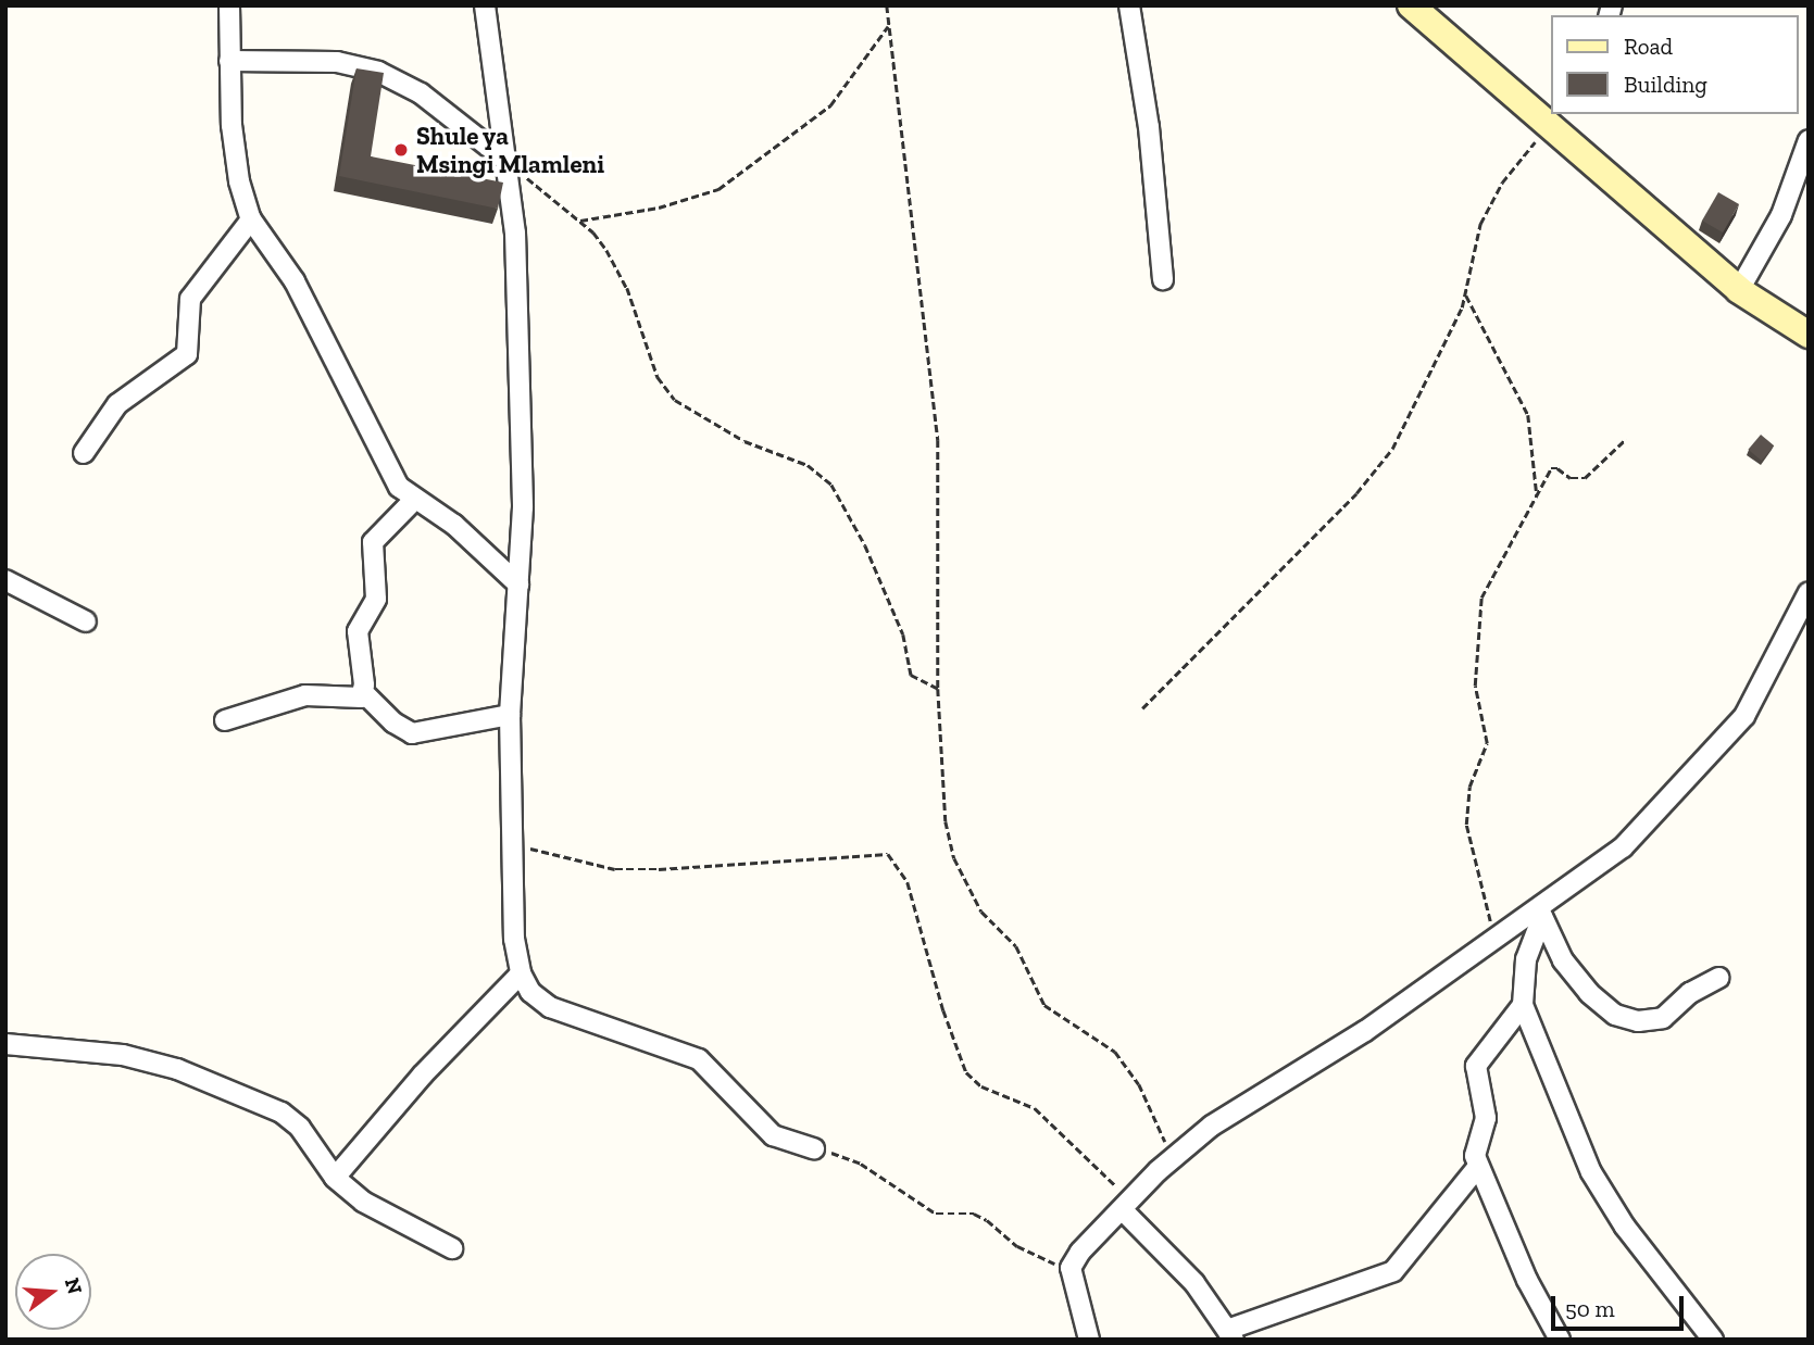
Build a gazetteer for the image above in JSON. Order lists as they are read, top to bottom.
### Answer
{
  "places": ["Shule ya Msingi Mlamleni"],
  "legend": ["Road", "Building"],
  "scale_bar": "50 m",
  "north": "right"
}
